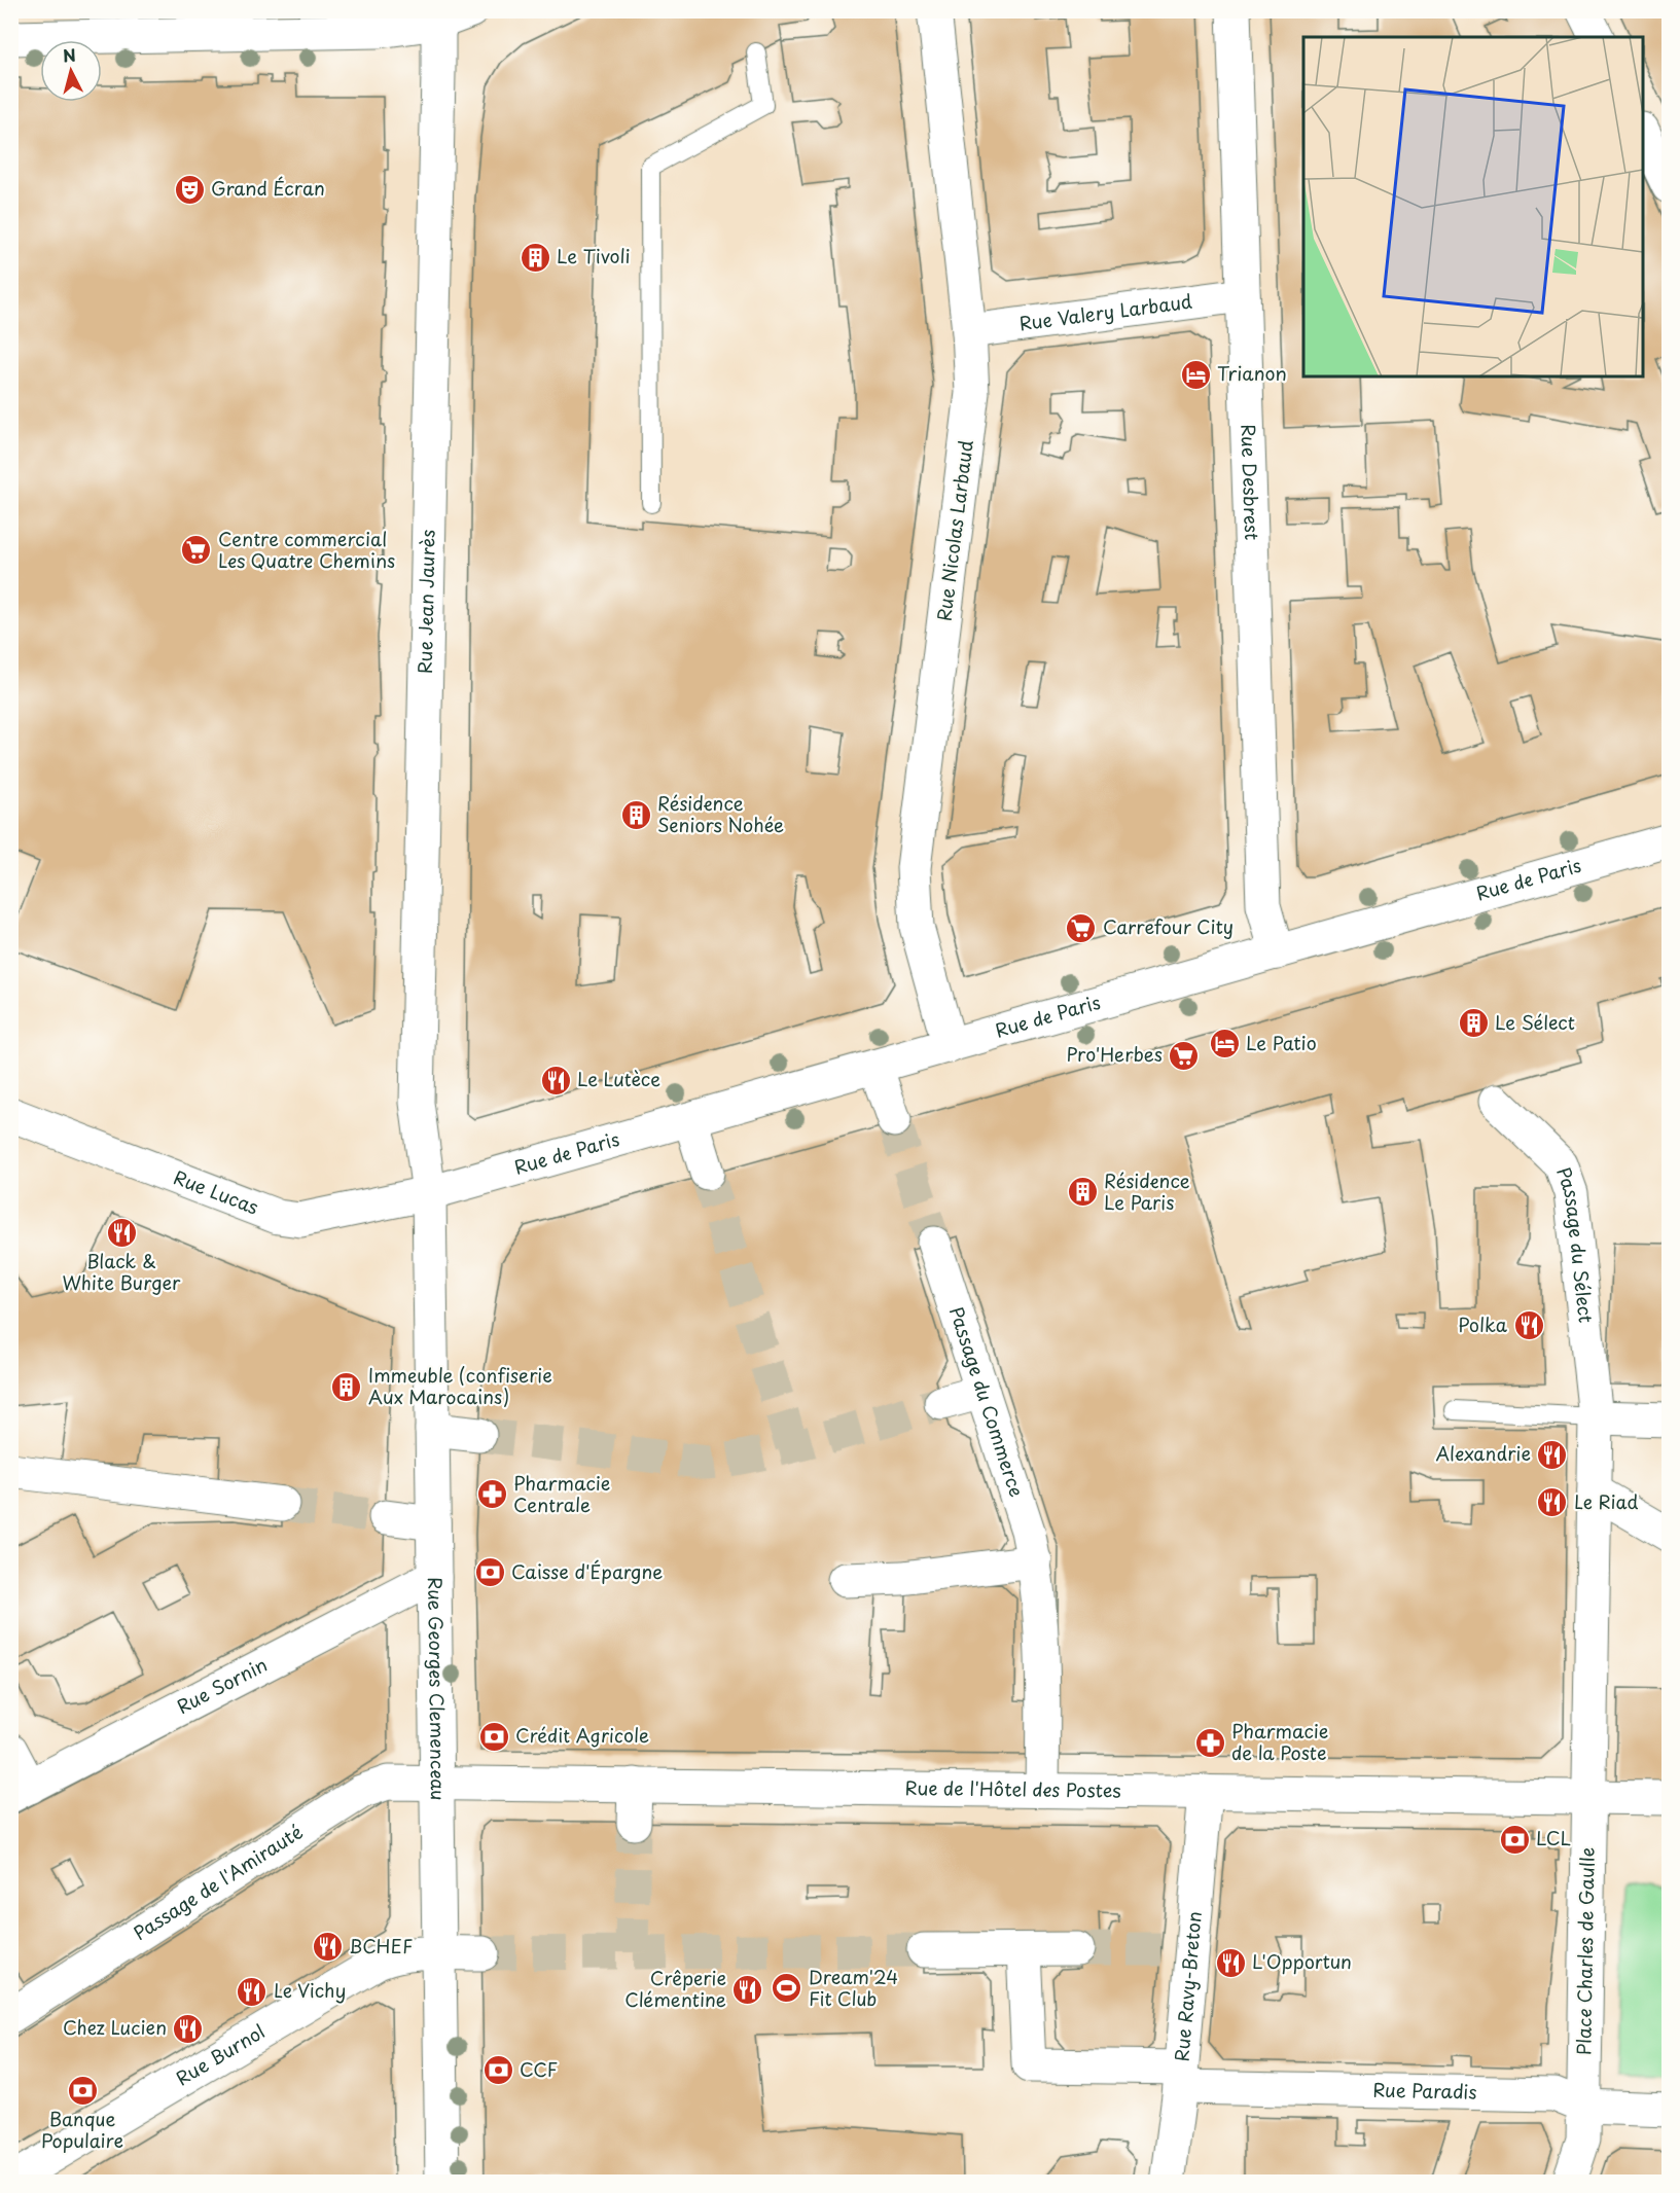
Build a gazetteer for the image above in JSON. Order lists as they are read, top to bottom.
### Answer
{
  "streets": {
    "street": [
      "Rue Valery Larbaud",
      "Rue Desbrest",
      "Rue Nicolas Larbaud",
      "Rue Jean Jaurès",
      "Rue de Paris",
      "Rue Lucas",
      "Passage du Sélect",
      "Passage du Commerce",
      "Rue Sornin",
      "Rue Georges Clemenceau",
      "Rue de l'Hôtel des Postes",
      "Passage de l'Amirauté",
      "Place Charles de Gaulle",
      "Rue Ravy-Breton",
      "Rue Burnol",
      "Rue Paradis"
    ]
  },
  "crossings": [
    ["Rue Valery Larbaud", "Rue Desbrest"],
    ["Rue Valery Larbaud", "Rue Nicolas Larbaud"],
    ["Rue Desbrest", "Rue de Paris"],
    ["Rue Nicolas Larbaud", "Rue de Paris"],
    ["Rue Jean Jaurès", "Rue de Paris"],
    ["Rue Jean Jaurès", "Rue Lucas"],
    ["Rue Jean Jaurès", "Rue Georges Clemenceau"],
    ["Rue de Paris", "Rue Lucas"],
    ["Rue de Paris", "Rue Georges Clemenceau"],
    ["Rue Lucas", "Rue Georges Clemenceau"],
    ["Passage du Sélect", "Place Charles de Gaulle"],
    ["Passage du Commerce", "Rue de l'Hôtel des Postes"],
    ["Rue Sornin", "Rue Georges Clemenceau"],
    ["Rue Georges Clemenceau", "Rue de l'Hôtel des Postes"],
    ["Rue Georges Clemenceau", "Passage de l'Amirauté"],
    ["Rue Georges Clemenceau", "Rue Burnol"],
    ["Rue de l'Hôtel des Postes", "Passage de l'Amirauté"],
    ["Rue de l'Hôtel des Postes", "Place Charles de Gaulle"],
    ["Rue de l'Hôtel des Postes", "Rue Ravy-Breton"],
    ["Place Charles de Gaulle", "Rue Paradis"],
    ["Rue Ravy-Breton", "Rue Paradis"]
  ],
  "places": {
    "theatre": ["Grand Écran"],
    "building": [
      "Le Tivoli",
      "Résidence Seniors Nohée",
      "Le Sélect",
      "Résidence Le Paris",
      "Immeuble (confiserie Aux Marocains)"
    ],
    "hotel": ["Trianon", "Le Patio"],
    "supermarket": ["Centre commercial Les Quatre Chemins", "Carrefour City", "Pro'Herbes"],
    "restaurant": [
      "Le Lutèce",
      "Black & White Burger",
      "Polka",
      "Alexandrie",
      "Le Riad",
      "BCHEF",
      "L'Opportun",
      "Crêperie Clémentine",
      "Le Vichy",
      "Chez Lucien"
    ],
    "pharmacy": ["Pharmacie Centrale", "Pharmacie de la Poste"],
    "bank": [
      "Caisse d'Épargne",
      "Crédit Agricole",
      "LCL",
      "CCF",
      "Banque Populaire"
    ],
    "sports": ["Dream'24 Fit Club"]
  },
  "north": "top"
}
